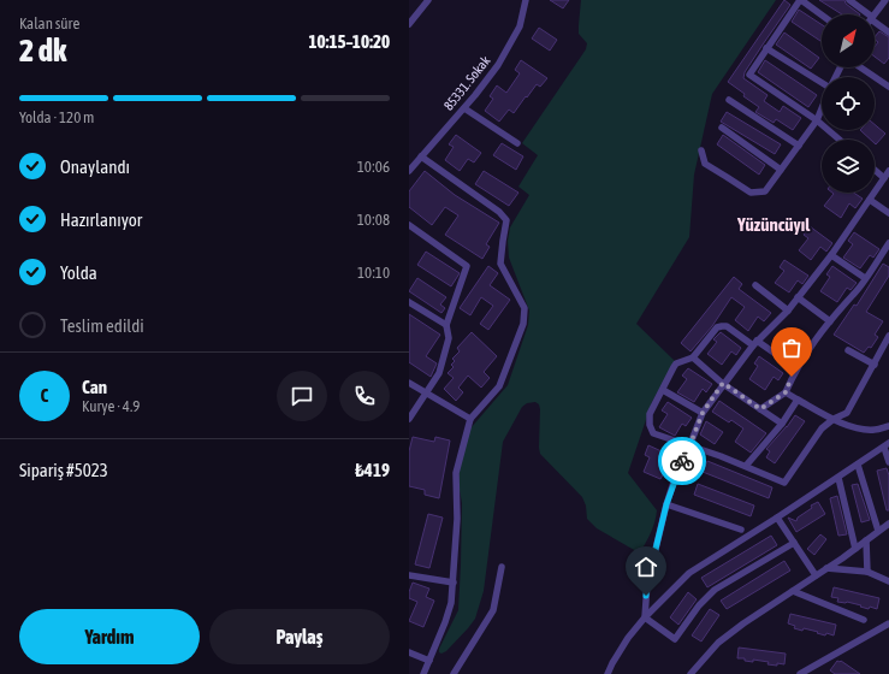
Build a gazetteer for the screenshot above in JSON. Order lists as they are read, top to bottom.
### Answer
{
  "streets": {
    "street": ["85331. Sokak"]
  },
  "districts": ["Yüzüncüyıl"],
  "north": "top right",
  "page": {
    "heading": ["2 dk", "Kalan süre", "10:15–10:20"],
    "panel": [
      "Can",
      "Kurye · 4.9",
      "Sipariş #5023",
      "₺419"
    ],
    "bar": "Yolda · 120 m",
    "list": [
      ["Onaylandı", "10:06"],
      ["Hazırlanıyor", "10:08"],
      ["Yolda", "10:10"],
      "Teslim edildi"
    ],
    "round": "C",
    "buttons": ["Yardım", "Paylaş"]
  }
}
